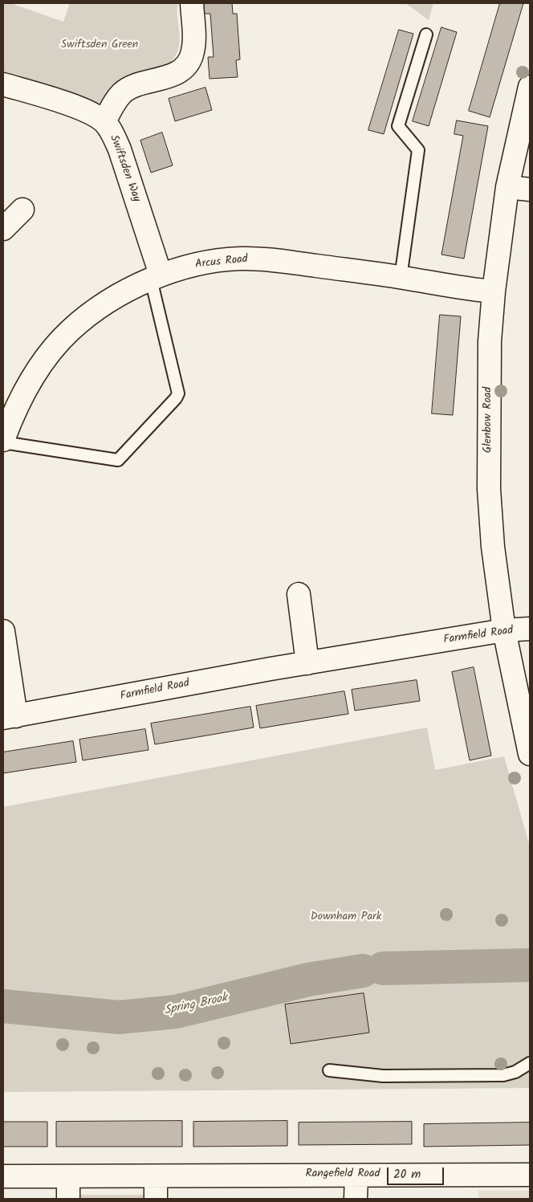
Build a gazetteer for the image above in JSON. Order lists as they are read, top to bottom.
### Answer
{
  "streets": {
    "street": [
      "Swiftsden Way",
      "Arcus Road",
      "Glenbow Road",
      "Farmfield Road",
      "Rangefield Road"
    ]
  },
  "crossings": [
    ["Swiftsden Way", "Arcus Road"],
    ["Arcus Road", "Glenbow Road"],
    ["Glenbow Road", "Farmfield Road"]
  ],
  "water": ["Spring Brook"],
  "parks": ["Swiftsden Green", "Downham Park"],
  "scale_bar": "20 m"
}
